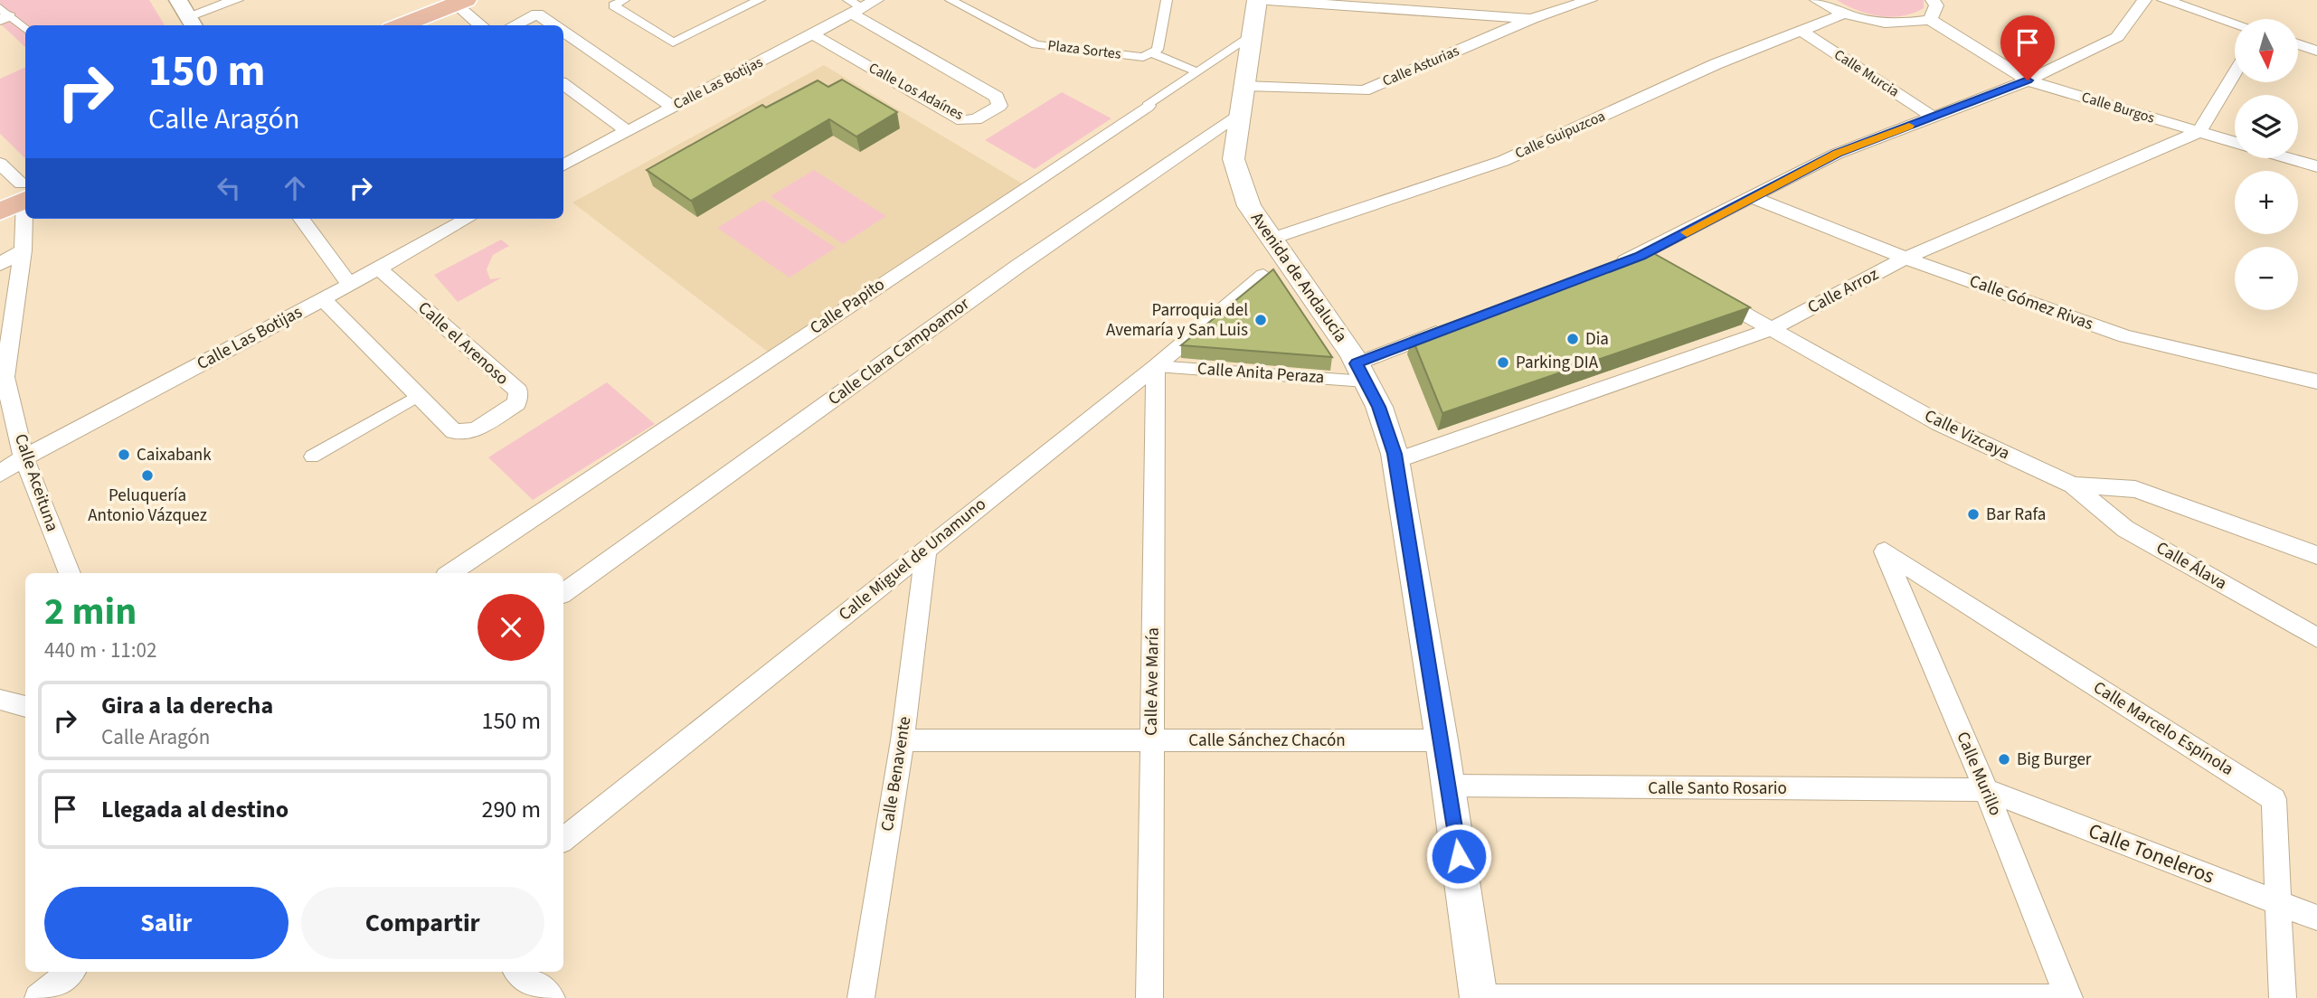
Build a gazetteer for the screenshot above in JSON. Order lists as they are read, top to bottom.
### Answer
{
  "streets": {
    "main road": ["Avenida de Andalucía"],
    "street": [
      "Plaza Sortes",
      "Calle Asturias",
      "Calle Murcia",
      "Calle Las Botijas",
      "Calle Los Adaínes",
      "Calle Burgos",
      "Calle Guipuzcoa",
      "Calle Arroz",
      "Calle Gómez Rivas",
      "Calle Papito",
      "Calle el Arenoso",
      "Calle Clara Campoamor",
      "Calle Anita Peraza",
      "Calle Vizcaya",
      "Calle Aceituna",
      "Calle Miguel de Unamuno",
      "Calle Álava",
      "Calle Ave María",
      "Calle Marcelo Espínola",
      "Calle Sánchez Chacón",
      "Calle Benavente",
      "Calle Murillo",
      "Calle Santo Rosario",
      "Calle Toneleros"
    ]
  },
  "crossings": [
    ["Plaza Sortes", "Calle Papito"],
    ["Calle Asturias", "Avenida de Andalucía"],
    ["Calle Asturias", "Calle Clara Campoamor"],
    ["Calle Murcia", "Calle Guipuzcoa"],
    ["Calle Las Botijas", "Calle Los Adaínes"],
    ["Calle Las Botijas", "Calle el Arenoso"],
    ["Calle Las Botijas", "Calle Aceituna"],
    ["Calle Burgos", "Calle Arroz"],
    ["Calle Guipuzcoa", "Avenida de Andalucía"],
    ["Avenida de Andalucía", "Calle Arroz"],
    ["Avenida de Andalucía", "Calle Papito"],
    ["Avenida de Andalucía", "Calle Clara Campoamor"],
    ["Avenida de Andalucía", "Calle Anita Peraza"],
    ["Avenida de Andalucía", "Calle Sánchez Chacón"],
    ["Avenida de Andalucía", "Calle Santo Rosario"],
    ["Calle Arroz", "Calle Gómez Rivas"],
    ["Calle Arroz", "Calle Vizcaya"],
    ["Calle Anita Peraza", "Calle Miguel de Unamuno"],
    ["Calle Anita Peraza", "Calle Ave María"],
    ["Calle Vizcaya", "Calle Álava"],
    ["Calle Miguel de Unamuno", "Calle Ave María"],
    ["Calle Miguel de Unamuno", "Calle Benavente"],
    ["Calle Ave María", "Calle Sánchez Chacón"],
    ["Calle Marcelo Espínola", "Calle Murillo"],
    ["Calle Marcelo Espínola", "Calle Toneleros"],
    ["Calle Sánchez Chacón", "Calle Benavente"],
    ["Calle Murillo", "Calle Santo Rosario"],
    ["Calle Murillo", "Calle Toneleros"],
    ["Calle Santo Rosario", "Calle Toneleros"]
  ],
  "places": [
    "Parroquia del Avemaría y San Luis",
    "Dia",
    "Parking DIA",
    "Caixabank",
    "Peluquería Antonio Vázquez",
    "Bar Rafa",
    "Big Burger"
  ],
  "north": "bottom",
  "page": {
    "map_buttons": ["+", "−"],
    "turn": ["150 m", "Calle Aragón"],
    "heading": ["2 min", "440 m · 11:02"],
    "list": [
      {
        "name": "Gira a la derecha",
        "note": "Calle Aragón",
        "value": "150 m"
      },
      {
        "name": "Llegada al destino",
        "value": "290 m"
      }
    ],
    "buttons": ["Salir", "Compartir"]
  }
}
